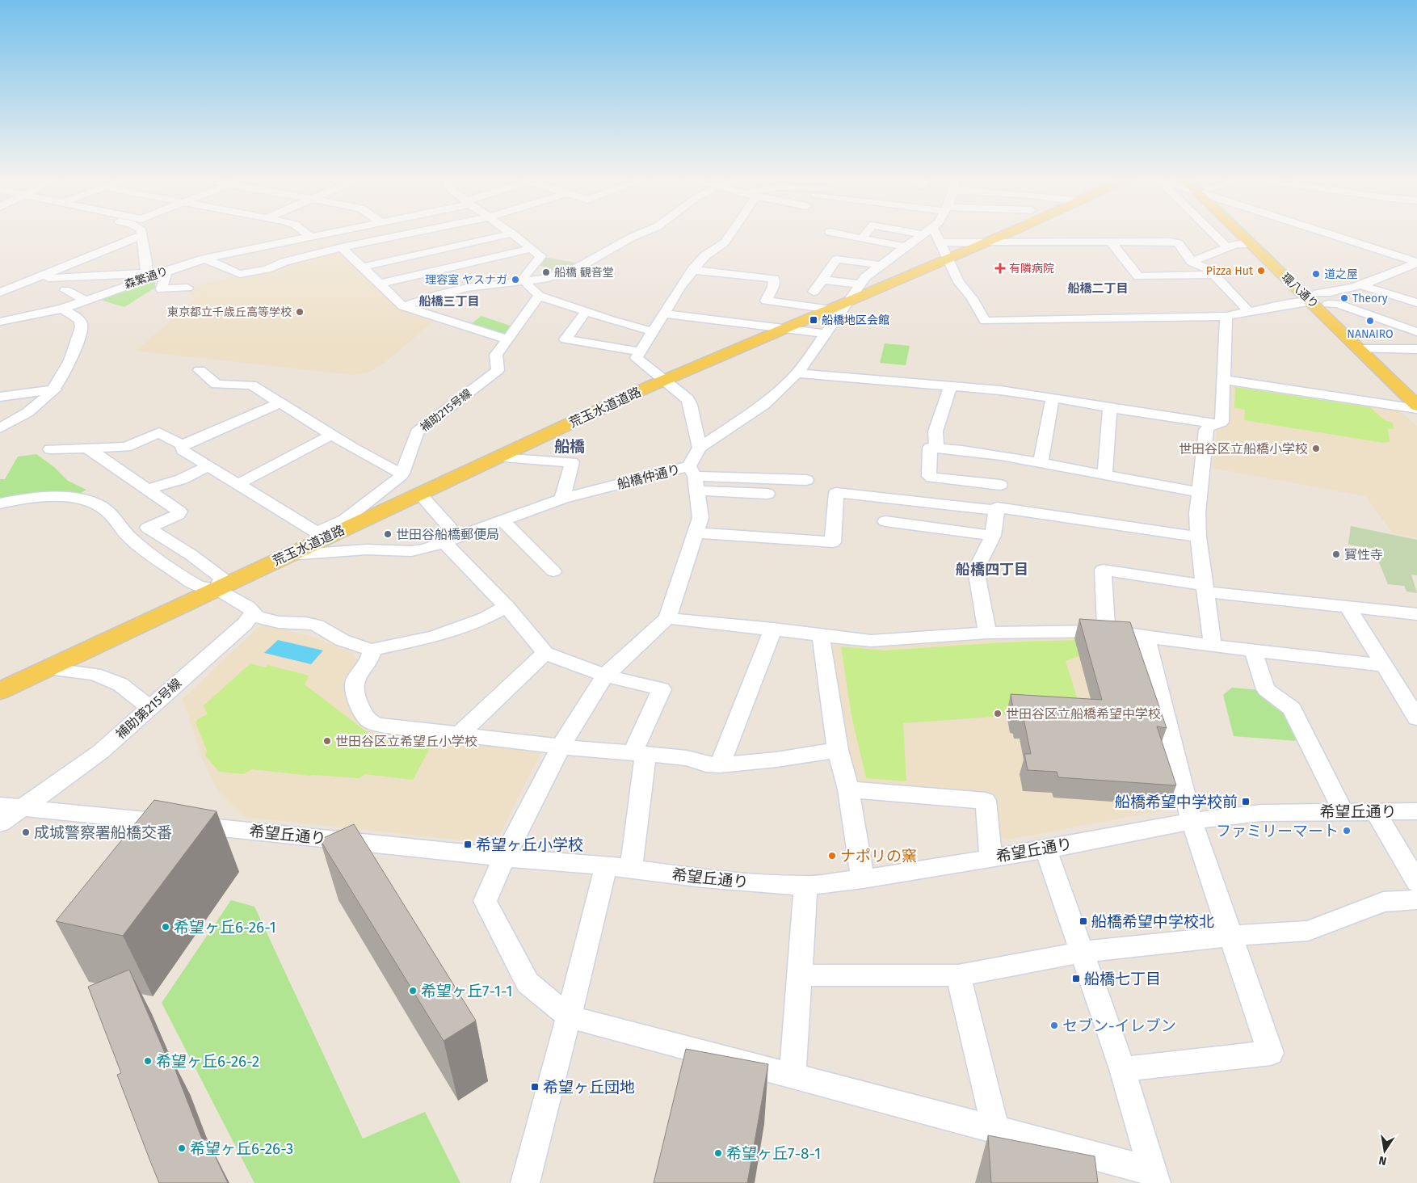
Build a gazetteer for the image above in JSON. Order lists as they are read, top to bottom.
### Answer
{
  "streets": {
    "main road": ["環八通り", "荒玉水道道路"],
    "street": [
      "森繁通り",
      "補助215号線",
      "船橋仲通り",
      "補助第215号線",
      "希望丘通り"
    ]
  },
  "crossings": [
    ["荒玉水道道路", "補助215号線"],
    ["荒玉水道道路", "船橋仲通り"],
    ["補助第215号線", "希望丘通り"]
  ],
  "districts": [
    "船橋二丁目",
    "船橋三丁目",
    "船橋",
    "船橋四丁目"
  ],
  "places": {
    "health": ["有隣病院"],
    "other": [
      "Pizza Hut",
      "船橋 観音堂",
      "道之屋",
      "理容室 ヤスナガ",
      "Theory",
      "東京都立千歳丘高等学校",
      "NANAIRO",
      "世田谷区立船橋小学校",
      "世田谷船橋郵便局",
      "寳性寺",
      "世田谷区立船橋希望中学校",
      "世田谷区立希望丘小学校",
      "ファミリーマート",
      "成城警察署船橋交番",
      "ナポリの窯",
      "希望ヶ丘6-26-1",
      "希望ヶ丘7-1-1",
      "セブン-イレブン",
      "希望ヶ丘6-26-2",
      "希望ヶ丘6-26-3",
      "希望ヶ丘7-8-1"
    ],
    "transit": [
      "船橋地区会館",
      "船橋希望中学校前",
      "希望ヶ丘小学校",
      "船橋希望中学校北",
      "船橋七丁目",
      "希望ヶ丘団地"
    ]
  },
  "north": "bottom"
}
